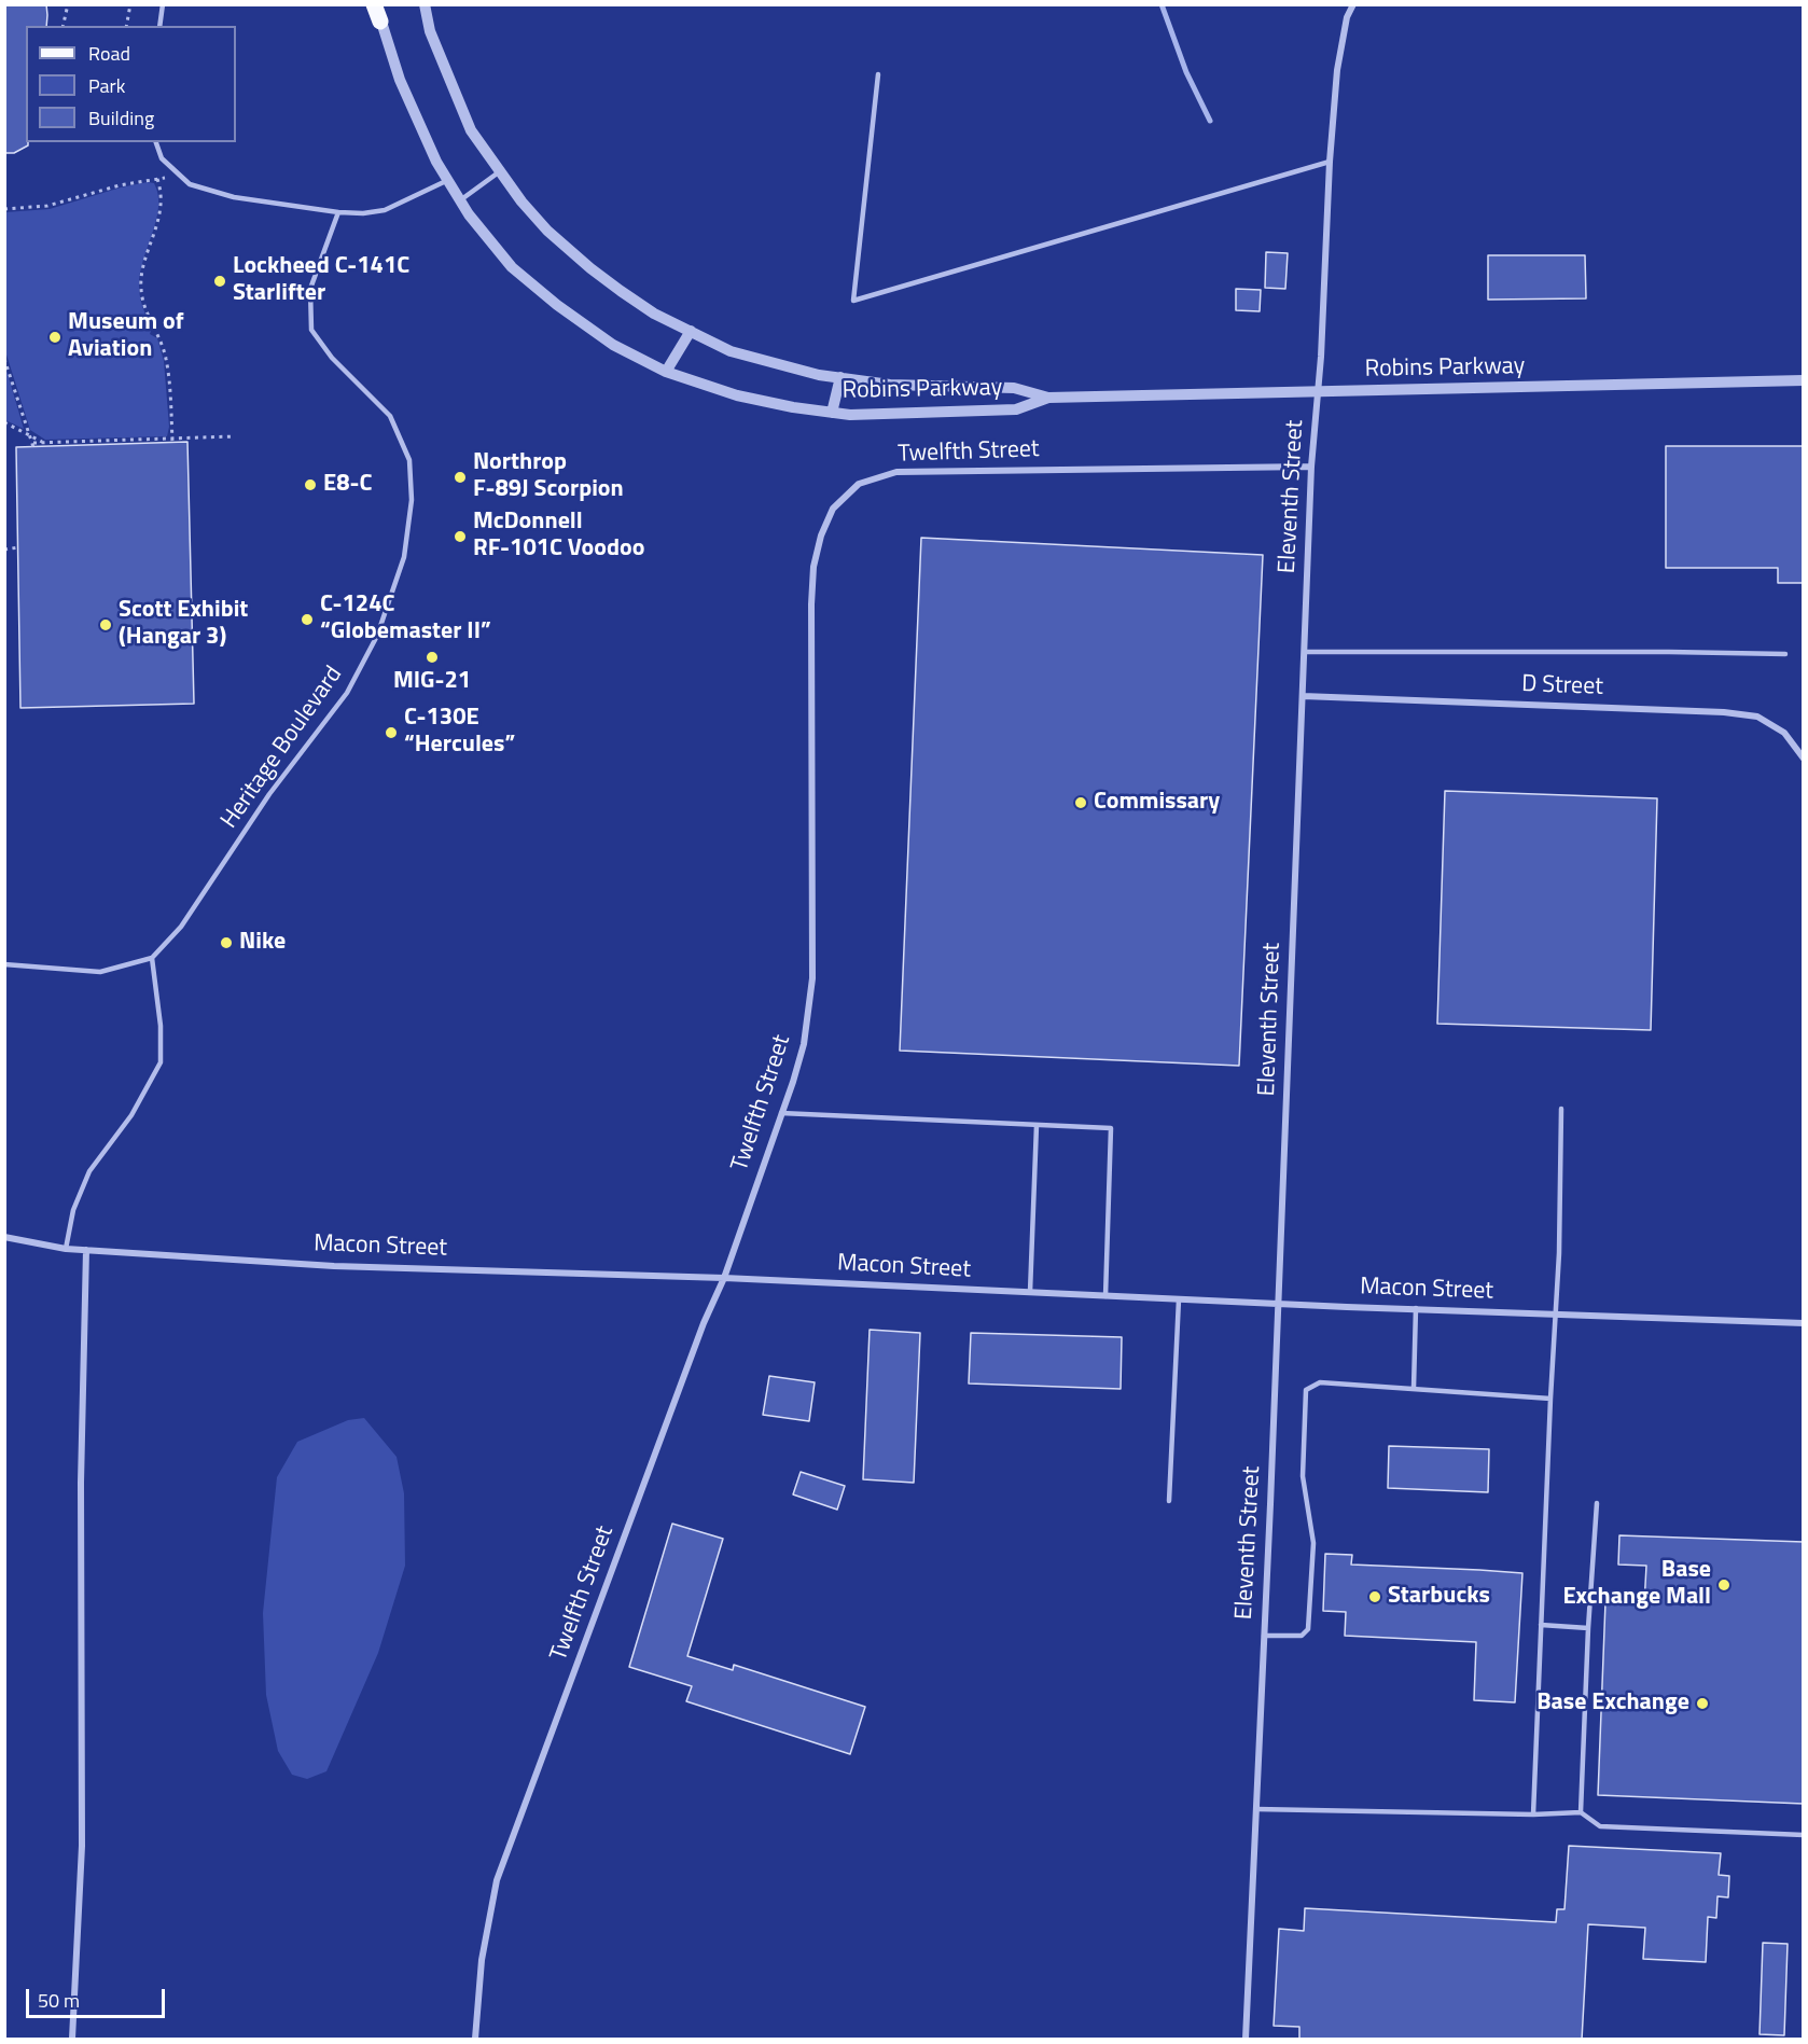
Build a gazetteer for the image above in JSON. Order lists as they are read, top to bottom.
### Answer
{
  "streets": {
    "street": [
      "Robins Parkway",
      "Twelfth Street",
      "Eleventh Street",
      "D Street",
      "Macon Street"
    ],
    "lane": ["Heritage Boulevard"]
  },
  "crossings": [
    ["Robins Parkway", "Eleventh Street"],
    ["Twelfth Street", "Eleventh Street"],
    ["Twelfth Street", "Macon Street"],
    ["Eleventh Street", "D Street"],
    ["Eleventh Street", "Macon Street"]
  ],
  "places": [
    "Lockheed C-141C Starlifter",
    "Museum of Aviation",
    "Northrop F-89J Scorpion",
    "E8-C",
    "McDonnell RF-101C Voodoo",
    "C-124C “Globemaster II”",
    "Scott Exhibit (Hangar 3)",
    "MIG-21",
    "C-130E “Hercules”",
    "Commissary",
    "Nike",
    "Base Exchange Mall",
    "Starbucks",
    "Base Exchange"
  ],
  "legend": ["Road", "Park", "Building"],
  "scale_bar": "50 m"
}
